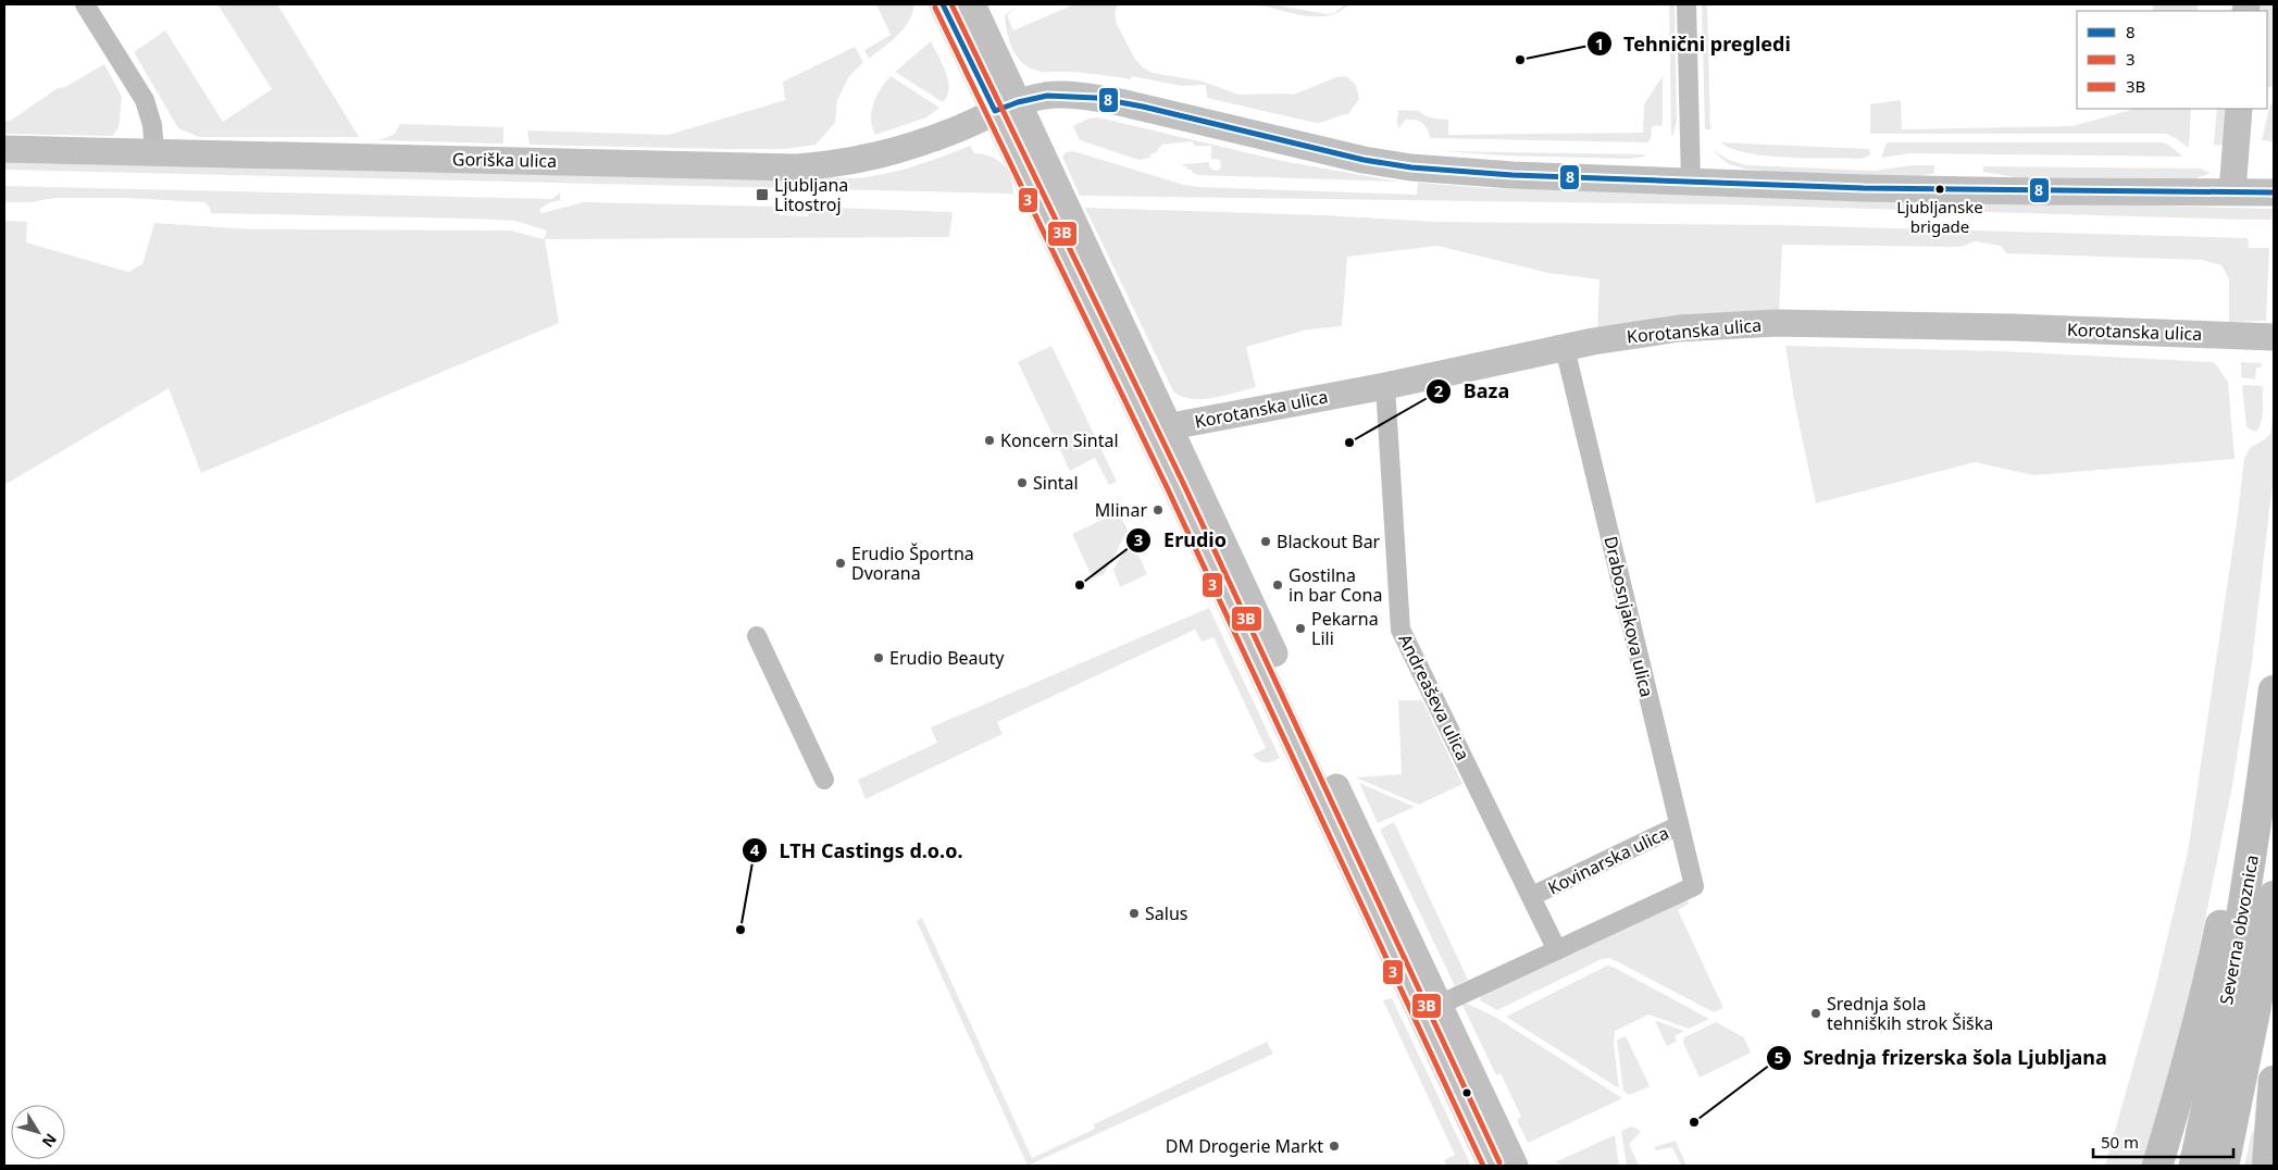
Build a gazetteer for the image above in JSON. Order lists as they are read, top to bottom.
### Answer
{
  "streets": {
    "highway": ["Severna obvoznica"],
    "street": [
      "Goriška ulica",
      "Korotanska ulica",
      "Drabosnjakova ulica",
      "Andreaševa ulica",
      "Kovinarska ulica"
    ]
  },
  "crossings": [
    ["Korotanska ulica", "Drabosnjakova ulica"],
    ["Korotanska ulica", "Andreaševa ulica"],
    ["Drabosnjakova ulica", "Kovinarska ulica"],
    ["Andreaševa ulica", "Kovinarska ulica"]
  ],
  "places": {
    "other": [
      "Tehnični pregledi",
      "Ljubljanske brigade",
      "Koncern Sintal",
      "Baza",
      "Sintal",
      "Mlinar",
      "Blackout Bar",
      "Erudio Športna Dvorana",
      "Erudio",
      "Gostilna in bar Cona",
      "Pekarna Lili",
      "Erudio Beauty",
      "Salus",
      "LTH Castings d.o.o.",
      "Srednja šola tehniških strok Šiška",
      "Srednja frizerska šola Ljubljana",
      "DM Drogerie Markt"
    ],
    "transit": ["Ljubljana Litostroj"]
  },
  "lines": ["transit line 8", "transit line 3B", "transit line 3"],
  "legend": ["8", "3", "3B"],
  "scale_bar": "50 m",
  "north": "bottom right"
}
